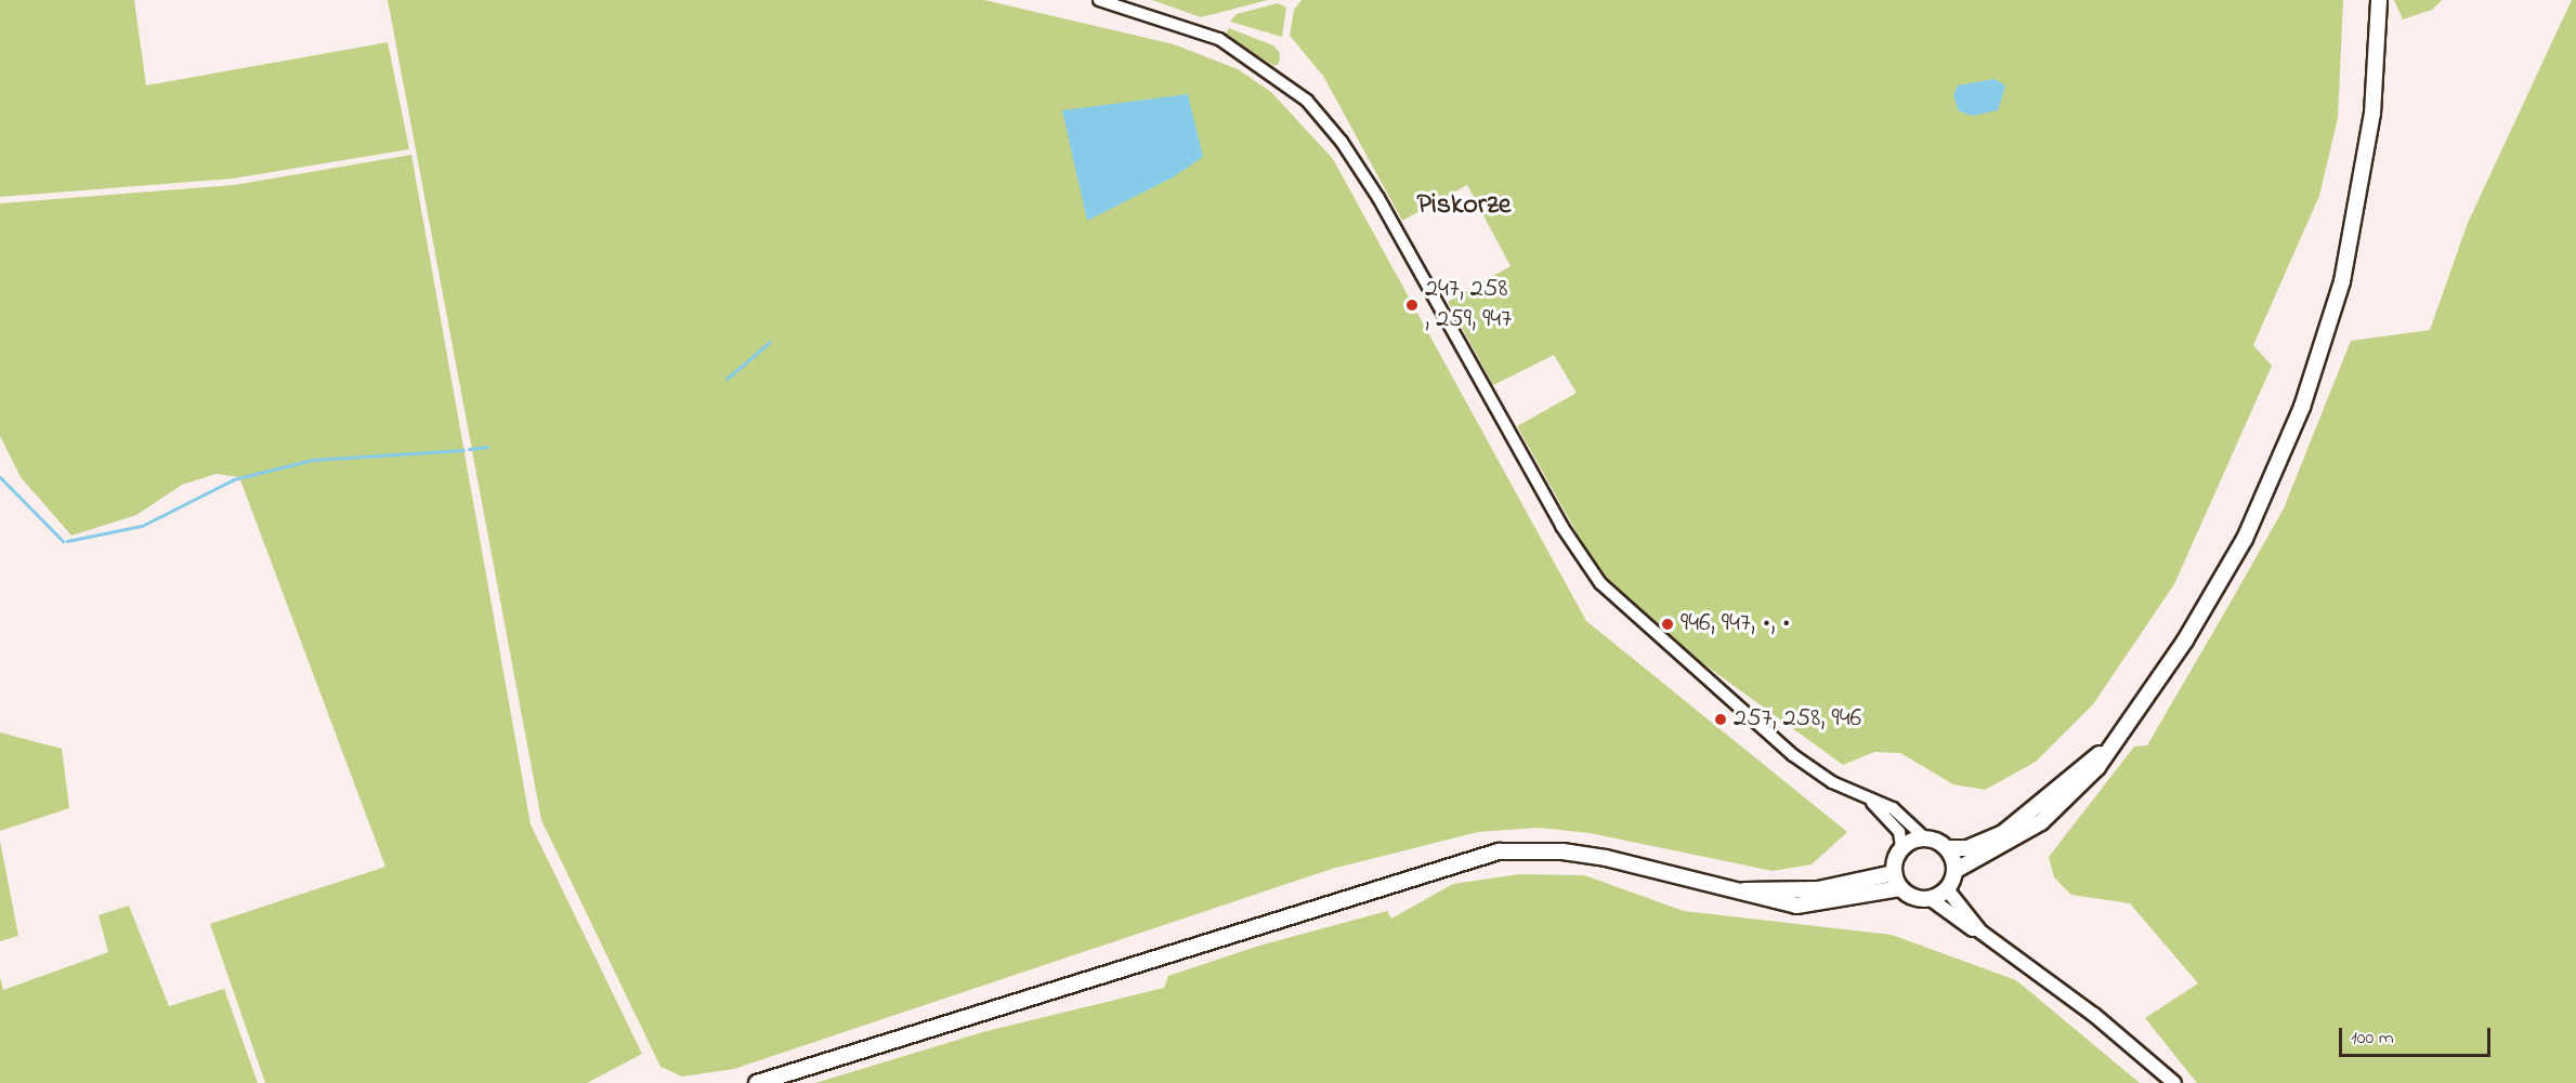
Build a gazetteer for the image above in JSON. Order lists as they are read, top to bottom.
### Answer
{
  "districts": ["Piskorze"],
  "places": ["247, 258 , 259, 947", "946, 947, •, •", "257, 258, 946"],
  "scale_bar": "100 m"
}
